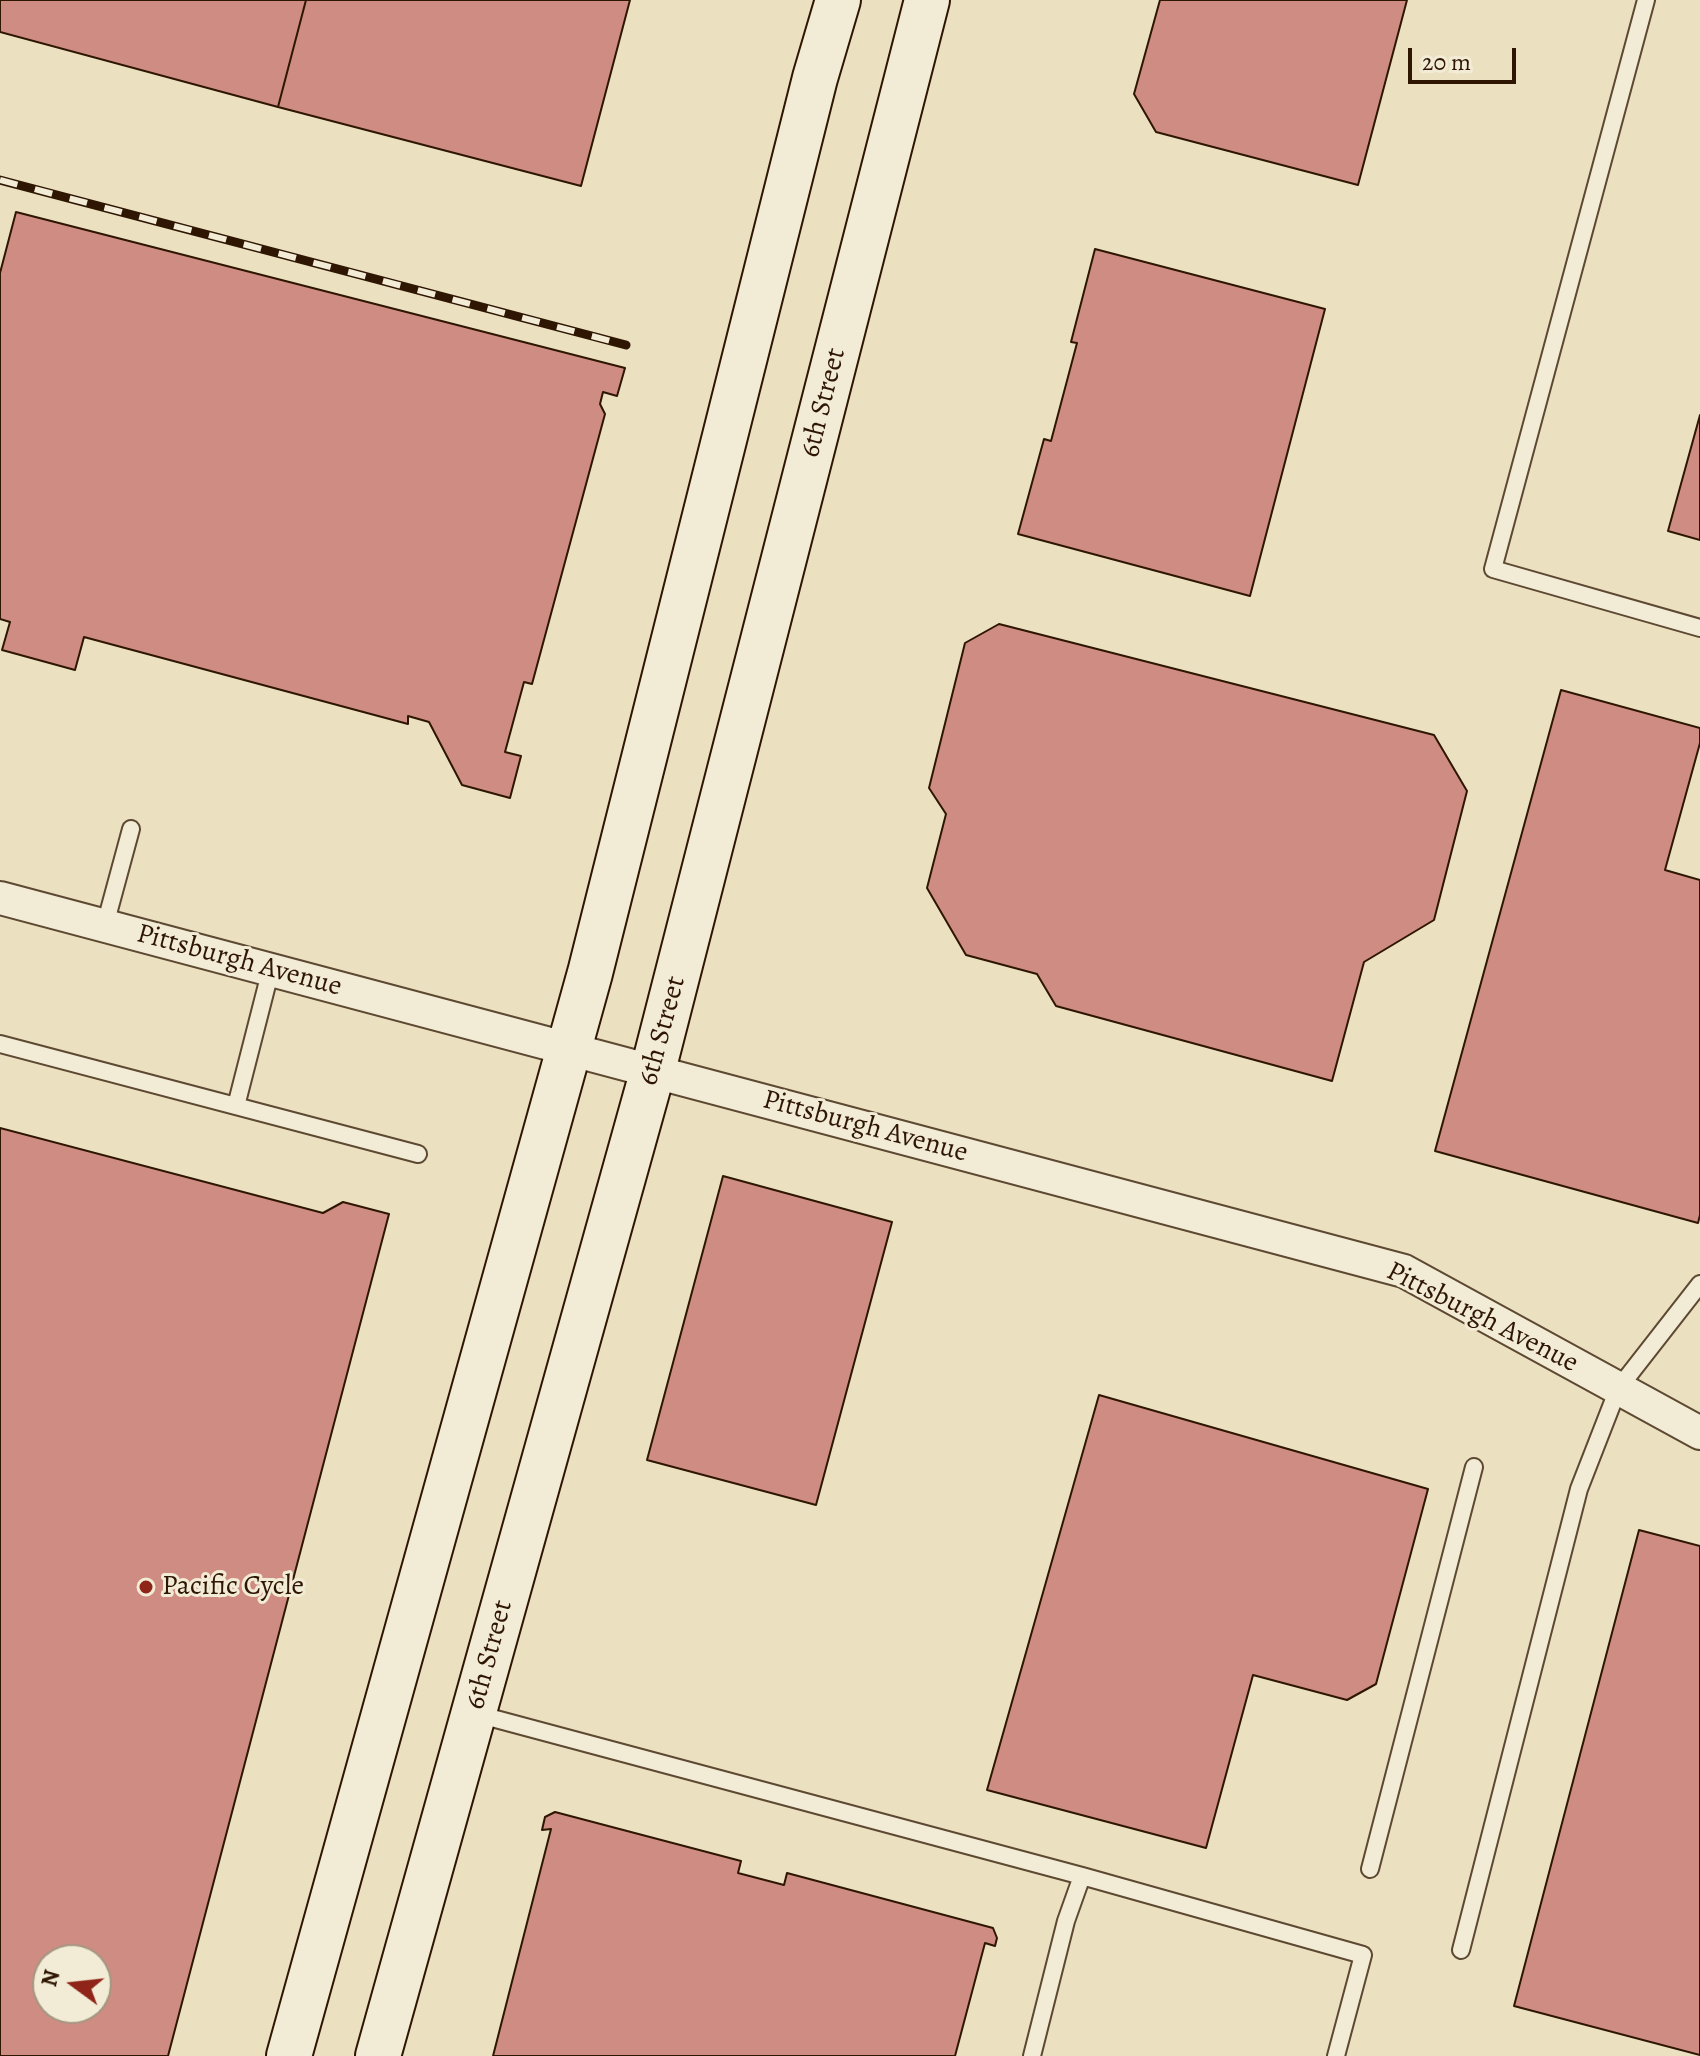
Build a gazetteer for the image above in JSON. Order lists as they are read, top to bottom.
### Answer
{
  "streets": {
    "main road": ["6th Street"],
    "street": ["Pittsburgh Avenue"]
  },
  "crossings": [
    ["6th Street", "Pittsburgh Avenue"]
  ],
  "places": ["Pacific Cycle"],
  "scale_bar": "20 m",
  "north": "left"
}
